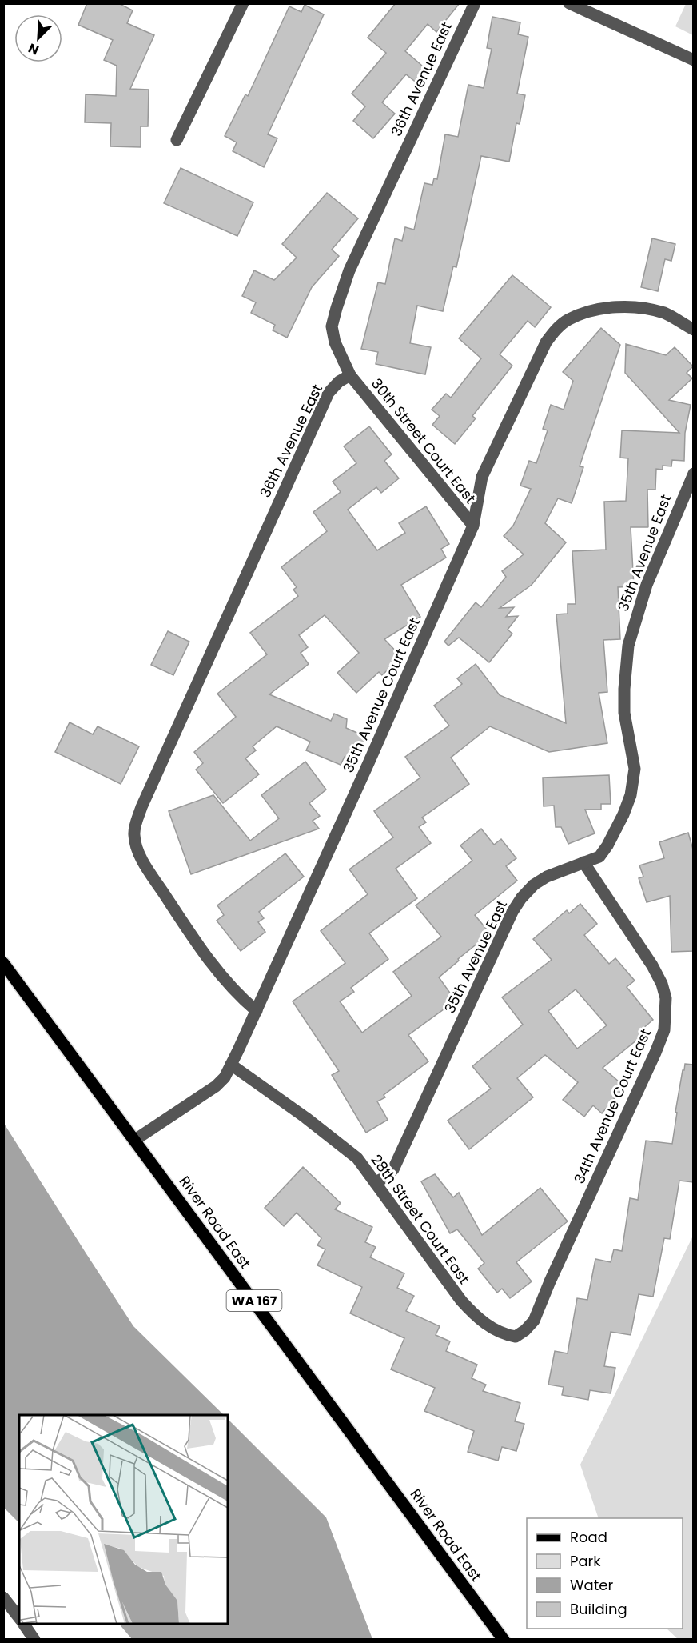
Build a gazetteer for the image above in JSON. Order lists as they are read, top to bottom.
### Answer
{
  "streets": {
    "main road": ["River Road East", "WA 167"],
    "street": [
      "36th Avenue East",
      "30th Street Court East",
      "35th Avenue East",
      "35th Avenue Court East",
      "34th Avenue Court East",
      "28th Street Court East"
    ]
  },
  "crossings": [
    ["36th Avenue East", "30th Street Court East"],
    ["36th Avenue East", "35th Avenue Court East"],
    ["30th Street Court East", "35th Avenue Court East"],
    ["35th Avenue East", "34th Avenue Court East"],
    ["35th Avenue East", "28th Street Court East"],
    ["35th Avenue Court East", "28th Street Court East"],
    ["35th Avenue Court East", "River Road East"],
    ["34th Avenue Court East", "28th Street Court East"]
  ],
  "legend": [
    "Road",
    "Park",
    "Water",
    "Building"
  ],
  "north": "bottom left"
}
